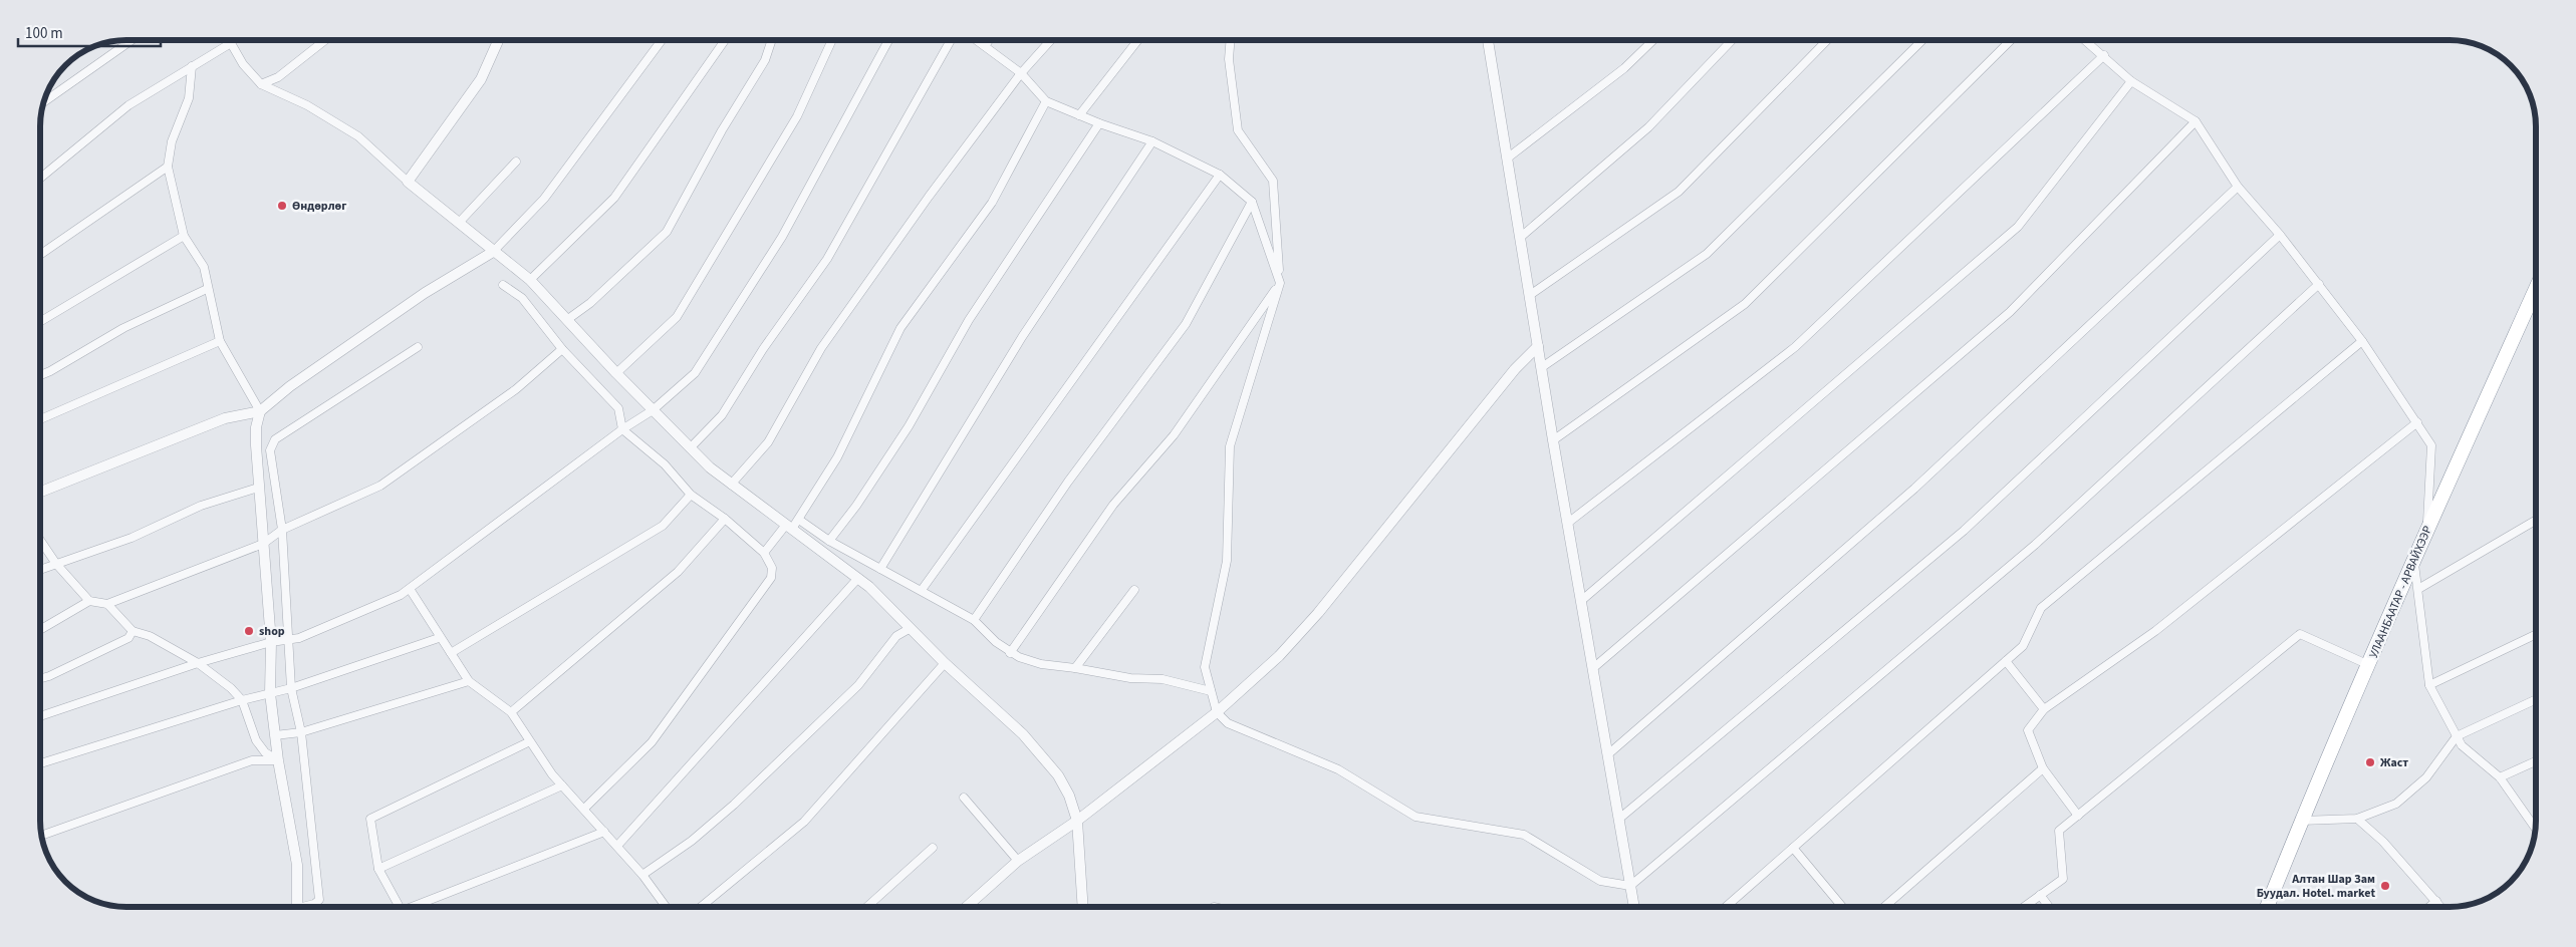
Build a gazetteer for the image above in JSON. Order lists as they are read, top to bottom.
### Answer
{
  "streets": {
    "highway": ["УЛААНБААТАР - АРВАЙХЭЭР"]
  },
  "places": [
    "Өндөрлөг",
    "shop",
    "Жаст",
    "Алтан Шар Зам Буудал. Hotel. market"
  ],
  "scale_bar": "100 m"
}
